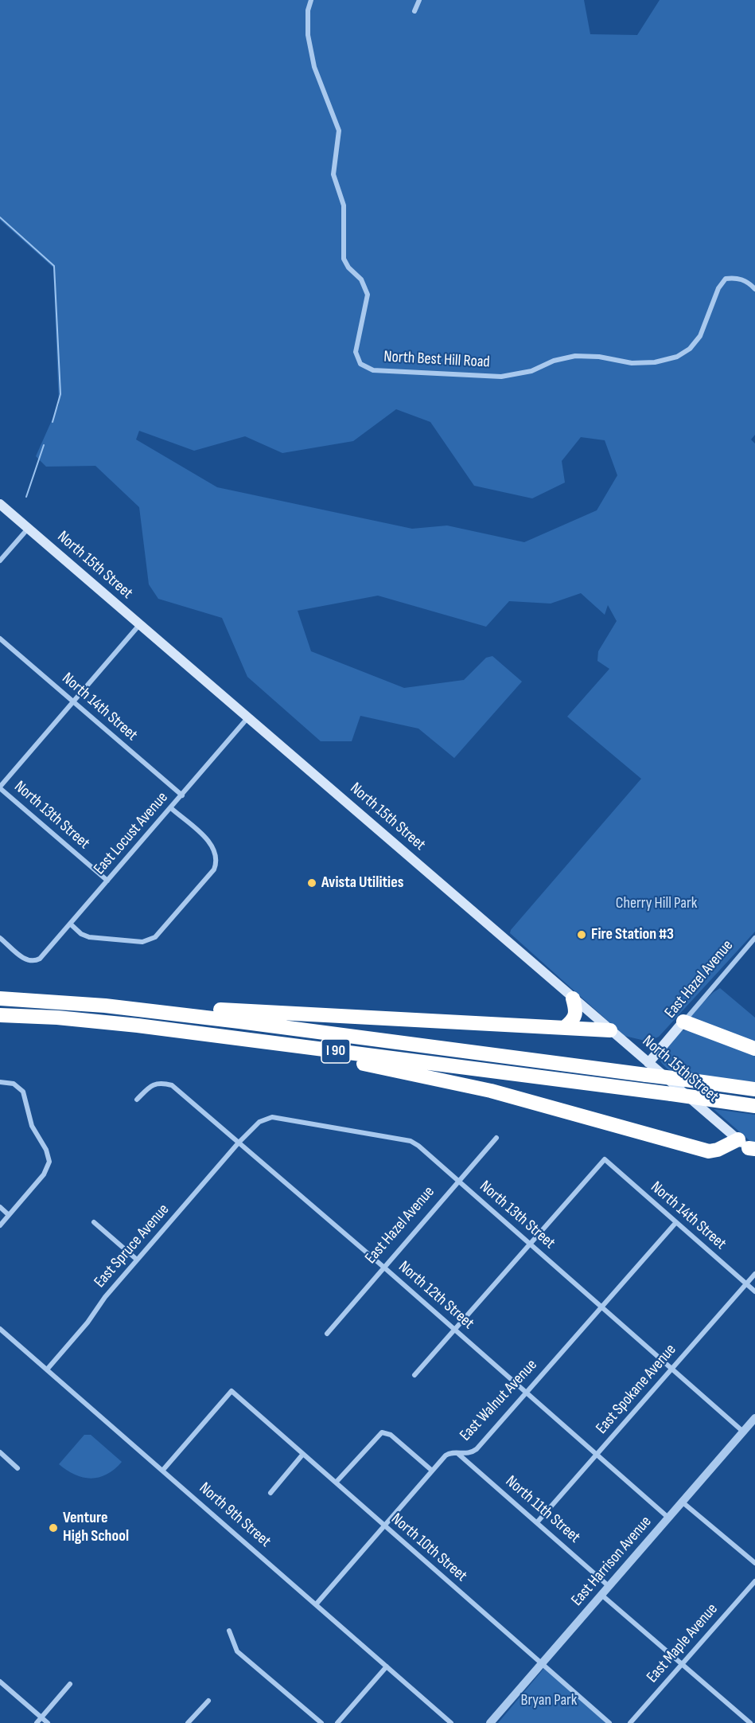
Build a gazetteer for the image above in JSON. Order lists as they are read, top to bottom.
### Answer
{
  "streets": {
    "highway": ["I 90"],
    "main road": ["North 15th Street", "East Hazel Avenue"],
    "street": [
      "North Best Hill Road",
      "North 14th Street",
      "North 13th Street",
      "East Locust Avenue",
      "East Spruce Avenue",
      "North 12th Street",
      "East Spokane Avenue",
      "East Walnut Avenue",
      "North 11th Street",
      "North 9th Street",
      "North 10th Street",
      "East Harrison Avenue",
      "East Maple Avenue"
    ]
  },
  "crossings": [
    ["North 15th Street", "East Locust Avenue"],
    ["North 15th Street", "East Hazel Avenue"],
    ["North 15th Street", "I 90"],
    ["North 14th Street", "North 13th Street"],
    ["North 14th Street", "East Locust Avenue"],
    ["North 14th Street", "East Spokane Avenue"],
    ["North 14th Street", "East Walnut Avenue"],
    ["North 13th Street", "East Locust Avenue"],
    ["North 13th Street", "East Hazel Avenue"],
    ["North 13th Street", "East Spruce Avenue"],
    ["North 13th Street", "North 12th Street"],
    ["North 13th Street", "East Spokane Avenue"],
    ["North 13th Street", "East Walnut Avenue"],
    ["North 13th Street", "East Harrison Avenue"],
    ["East Hazel Avenue", "I 90"],
    ["East Hazel Avenue", "North 12th Street"],
    ["East Spruce Avenue", "North 12th Street"],
    ["East Spruce Avenue", "North 9th Street"],
    ["North 12th Street", "East Spokane Avenue"],
    ["North 12th Street", "East Walnut Avenue"],
    ["North 12th Street", "East Harrison Avenue"],
    ["East Spokane Avenue", "North 11th Street"],
    ["East Walnut Avenue", "North 11th Street"],
    ["East Walnut Avenue", "North 9th Street"],
    ["East Walnut Avenue", "North 10th Street"],
    ["North 11th Street", "East Harrison Avenue"],
    ["North 9th Street", "North 10th Street"],
    ["North 10th Street", "East Harrison Avenue"]
  ],
  "parks": ["Cherry Hill Park", "Bryan Park"],
  "places": ["Avista Utilities", "Fire Station #3", "Venture High School"]
}
